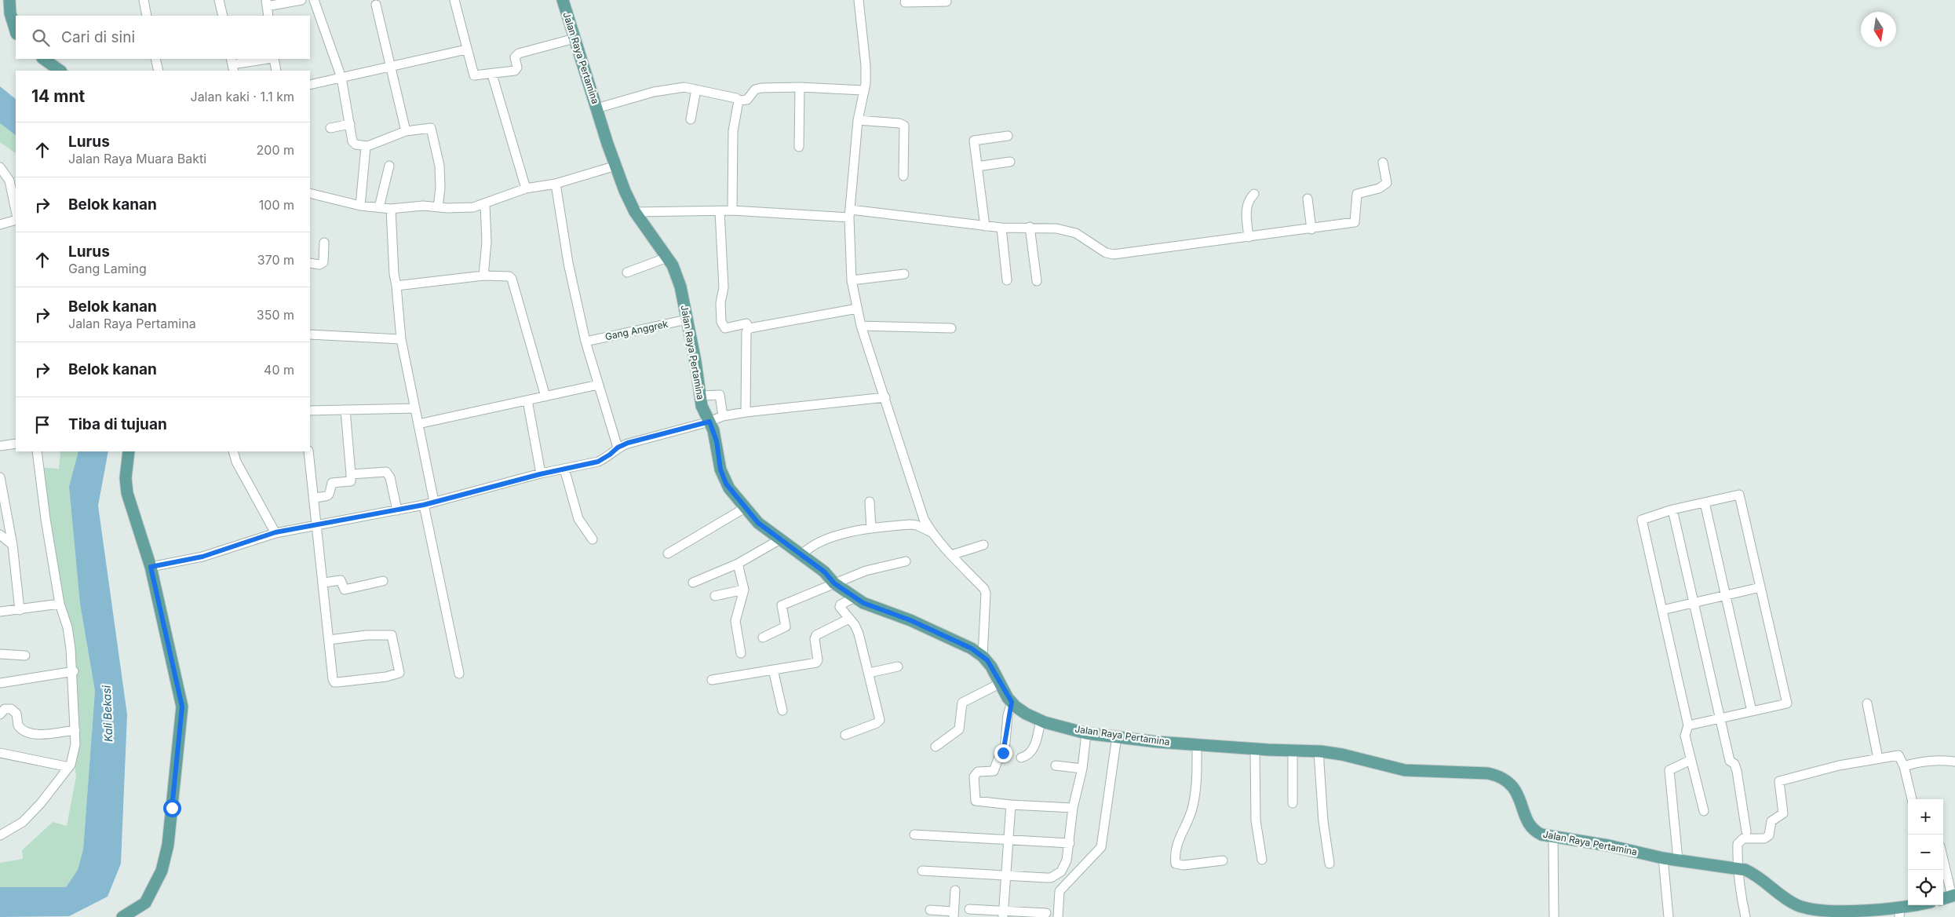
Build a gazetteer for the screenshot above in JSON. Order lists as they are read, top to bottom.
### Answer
{
  "streets": {
    "main road": ["Jalan Raya Pertamina"],
    "street": ["Gang Anggrek"]
  },
  "crossings": [
    ["Jalan Raya Pertamina", "Gang Anggrek"]
  ],
  "water": ["Kali Bekasi"],
  "north": "bottom",
  "page": {
    "search": "Cari di sini",
    "heading": ["14 mnt", "Jalan kaki · 1.1 km"],
    "list": [
      ["Lurus", "Jalan Raya Muara Bakti", "200 m"],
      ["Belok kanan", "100 m"],
      ["Lurus", "Gang Laming", "370 m"],
      ["Belok kanan", "Jalan Raya Pertamina", "350 m"],
      ["Belok kanan", "40 m"],
      "Tiba di tujuan"
    ],
    "map_buttons": ["+", "−"]
  }
}
